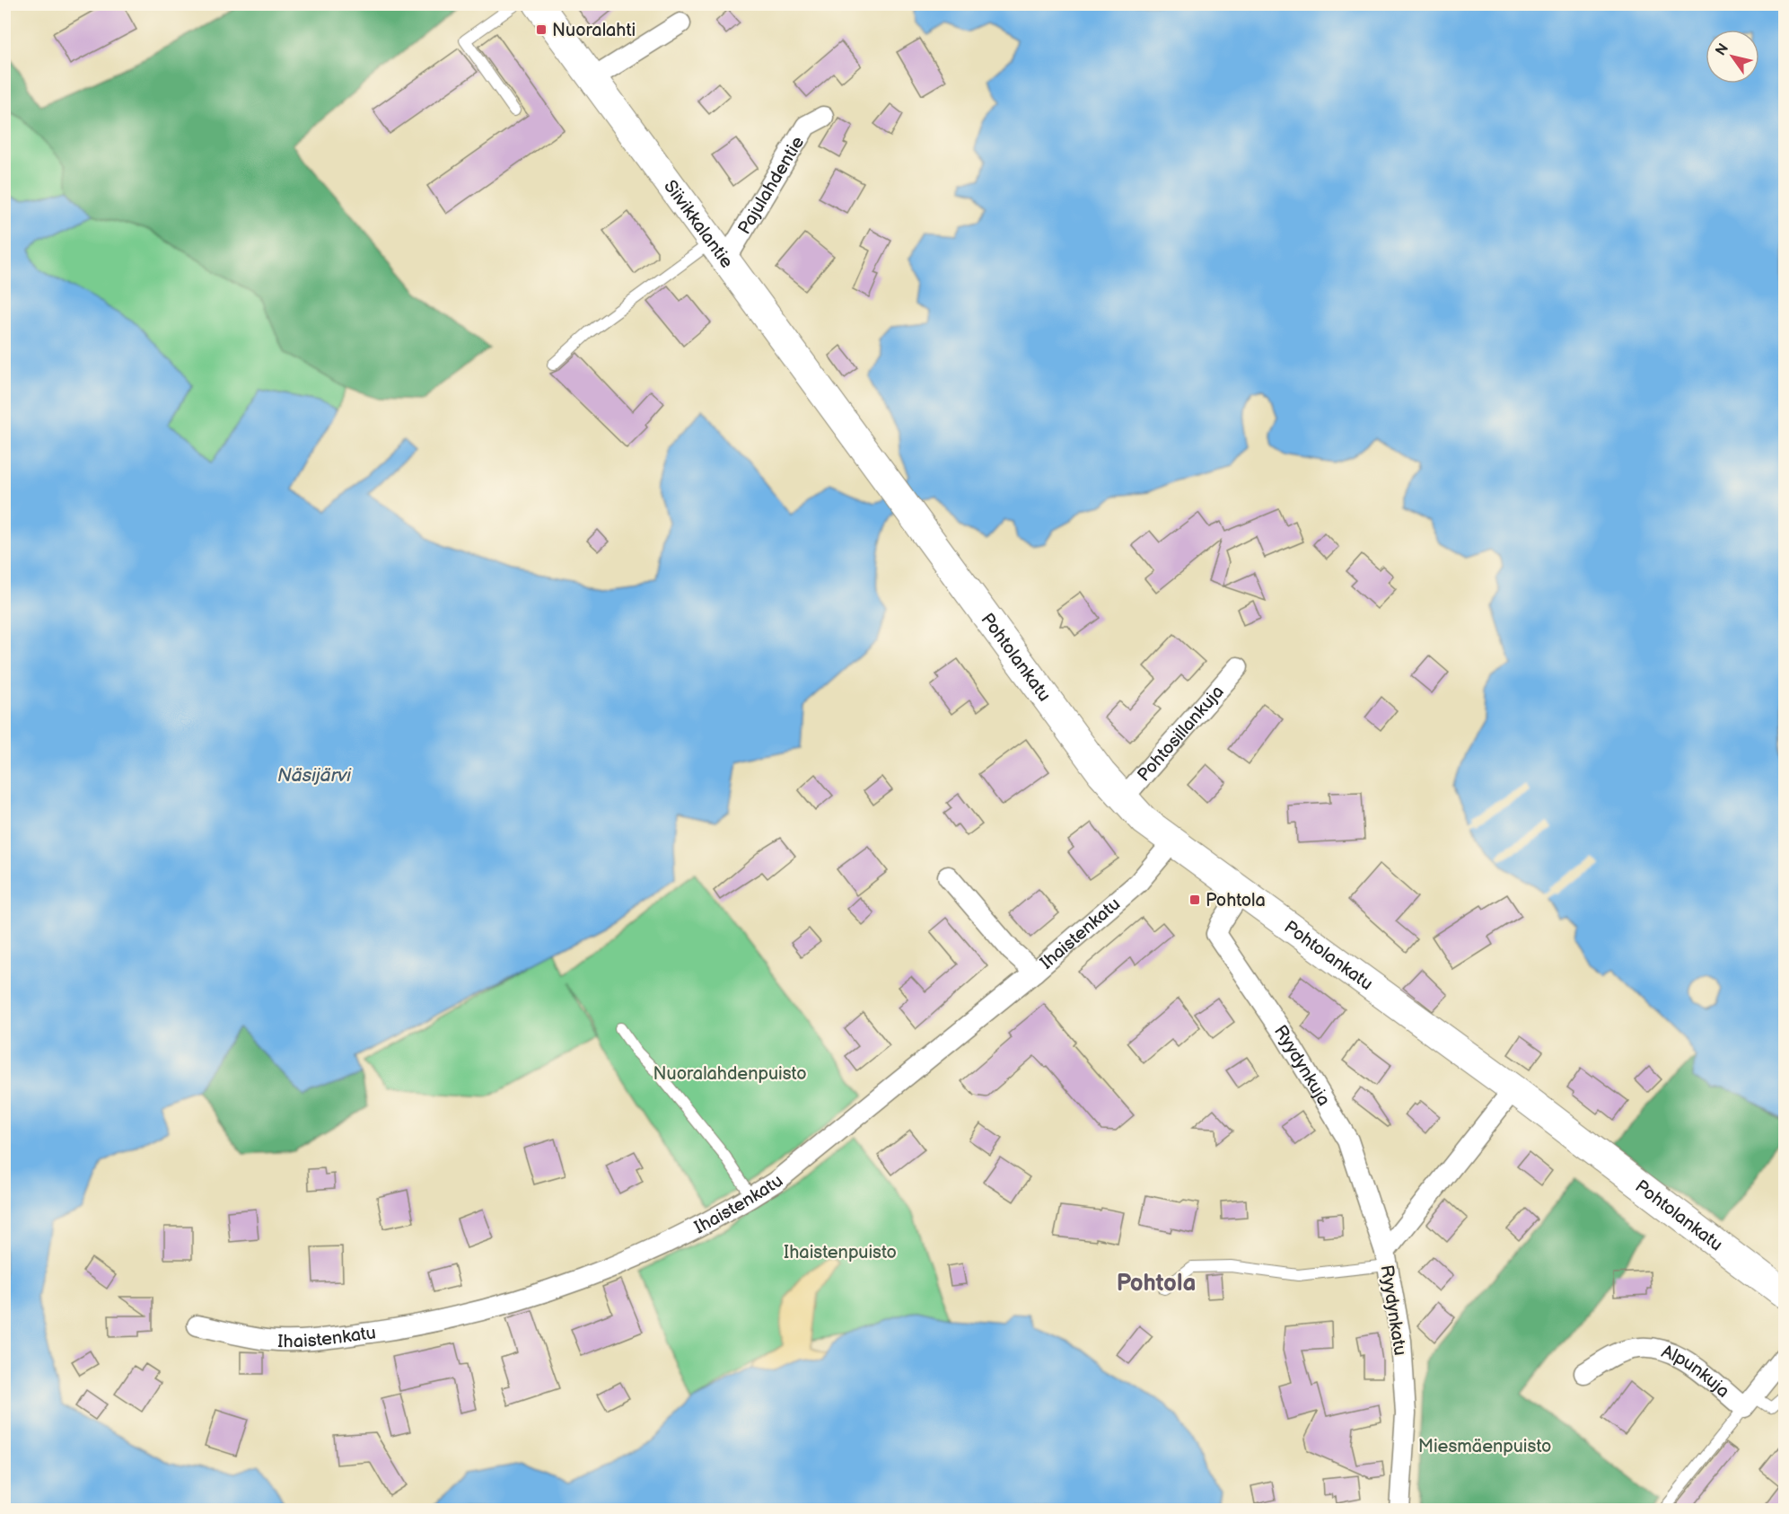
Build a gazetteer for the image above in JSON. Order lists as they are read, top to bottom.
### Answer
{
  "streets": {
    "main road": ["Siivikkalantie", "Pohtolankatu"],
    "street": [
      "Pajulahdentie",
      "Pohtosillankuja",
      "Ihaistenkatu",
      "Ryydynkuja",
      "Ryydynkatu",
      "Alpunkuja"
    ]
  },
  "crossings": [
    ["Pajulahdentie", "Siivikkalantie"],
    ["Siivikkalantie", "Pohtolankatu"],
    ["Pohtolankatu", "Pohtosillankuja"],
    ["Pohtolankatu", "Ihaistenkatu"],
    ["Pohtolankatu", "Ryydynkuja"],
    ["Pohtolankatu", "Ryydynkatu"],
    ["Ryydynkuja", "Ryydynkatu"]
  ],
  "districts": ["Pohtola"],
  "water": ["Näsijärvi"],
  "parks": ["Nuoralahdenpuisto", "Ihaistenpuisto", "Miesmäenpuisto"],
  "places": {
    "transit": ["Nuoralahti", "Pohtola"]
  },
  "north": "top left"
}
